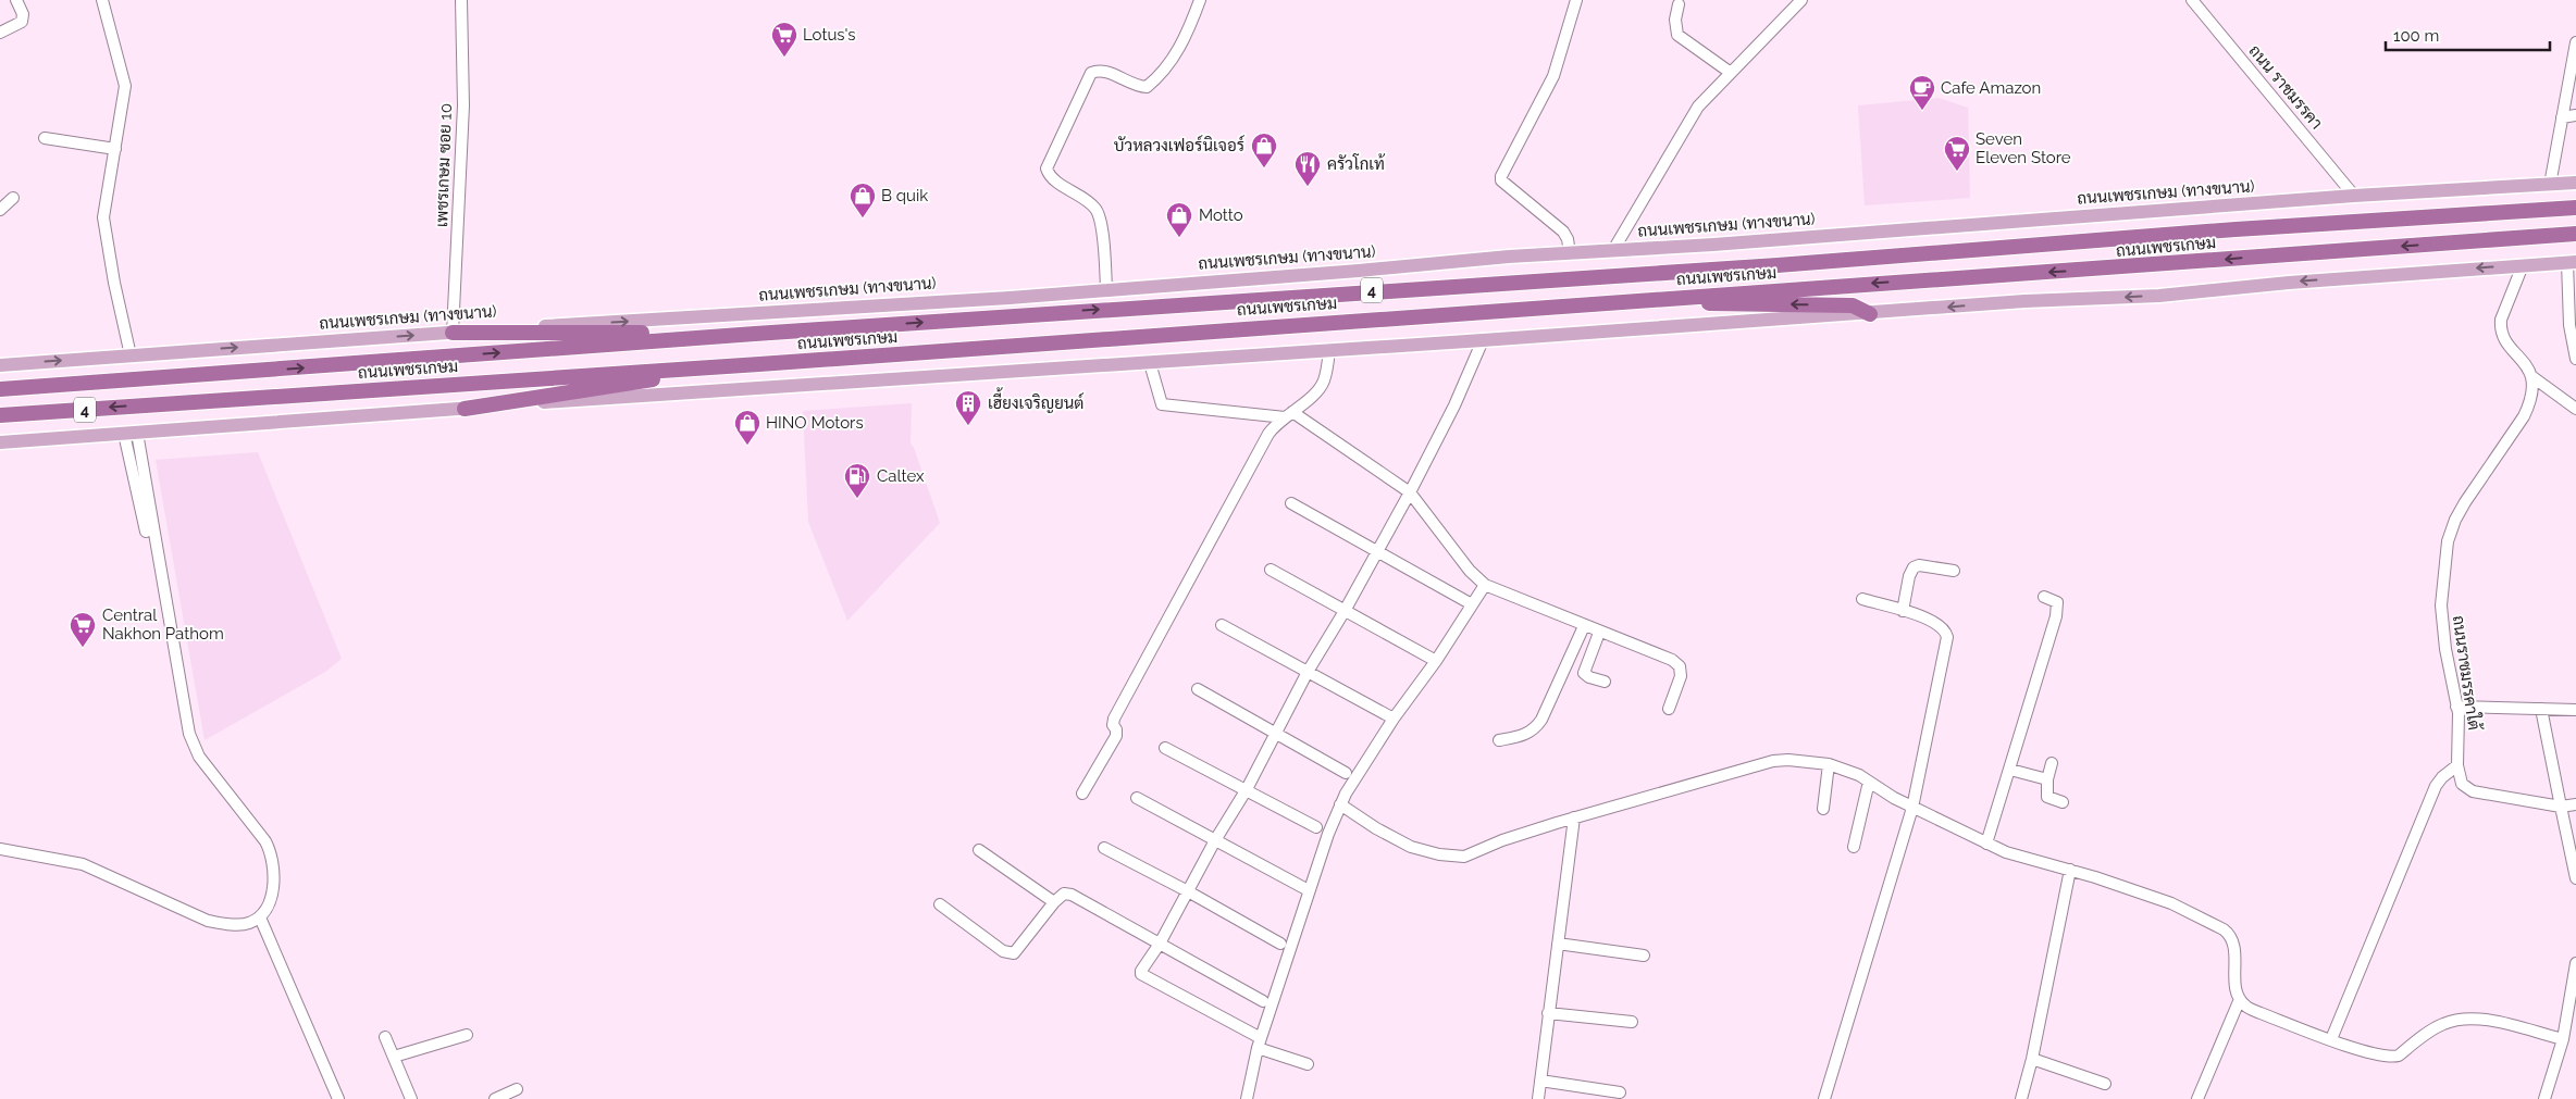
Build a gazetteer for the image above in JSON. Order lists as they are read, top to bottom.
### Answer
{
  "streets": {
    "highway": ["ถนนเพชรเกษม", "4"],
    "main road": ["ถนนเพชรเกษม (ทางขนาน)"],
    "street": ["ถนน ราชมรรคา", "เพชรเกษม ซอย 10", "ถนนราชมรรคาใต้"]
  },
  "crossings": [
    ["ถนน ราชมรรคา", "ถนนเพชรเกษม (ทางขนาน)"],
    ["เพชรเกษม ซอย 10", "ถนนเพชรเกษม (ทางขนาน)"]
  ],
  "places": {
    "supermarket": ["Lotus's", "Seven Eleven Store", "Central Nakhon Pathom"],
    "cafe": ["Cafe Amazon"],
    "shop": [
      "บัวหลวงเฟอร์นิเจอร์",
      "B quik",
      "Motto",
      "HINO Motors"
    ],
    "restaurant": ["ครัวโกเท้"],
    "building": ["เฮี้ยงเจริญยนต์"],
    "fuel station": ["Caltex"]
  },
  "scale_bar": "100 m"
}
